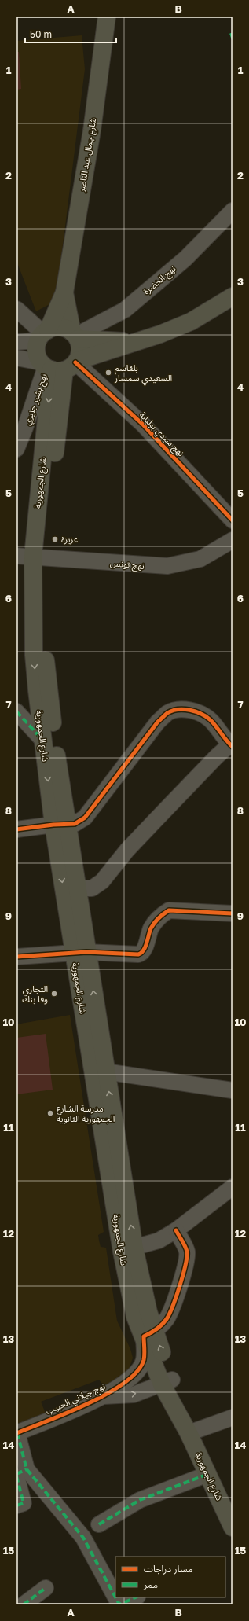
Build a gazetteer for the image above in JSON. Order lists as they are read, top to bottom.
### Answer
{
  "streets": {
    "main road": ["شارع جمال عبد الناصر", "شارع الجمهورية"],
    "street": [
      "نهج الخضرة",
      "نهج بشير جزيري",
      "نهج سيدي بولبابة",
      "نهج تونس",
      "نهج جيلاني الحبيب"
    ]
  },
  "crossings": [
    ["شارع جمال عبد الناصر", "نهج الخضرة"],
    ["شارع جمال عبد الناصر", "نهج بشير جزيري"],
    ["شارع جمال عبد الناصر", "نهج سيدي بولبابة"],
    ["شارع جمال عبد الناصر", "شارع الجمهورية"],
    ["نهج الخضرة", "نهج بشير جزيري"],
    ["نهج الخضرة", "نهج سيدي بولبابة"],
    ["نهج الخضرة", "شارع الجمهورية"],
    ["نهج بشير جزيري", "نهج سيدي بولبابة"],
    ["نهج بشير جزيري", "شارع الجمهورية"],
    ["نهج سيدي بولبابة", "شارع الجمهورية"],
    ["شارع الجمهورية", "نهج تونس"],
    ["شارع الجمهورية", "نهج جيلاني الحبيب"]
  ],
  "places": [
    "بلقاسم السعيدي سمسار",
    "عزيزة",
    "التجاري وفا بنك",
    "مدرسة الشارع الجمهورية الثانوية"
  ],
  "legend": ["مسار دراجات", "ممر"],
  "scale_bar": "50 m",
  "grid": {
    "columns": ["A", "B"],
    "rows": [
      "1",
      "2",
      "3",
      "4",
      "5",
      "6",
      "7",
      "8",
      "9",
      "10",
      "11",
      "12",
      "13",
      "14",
      "15"
    ]
  }
}
